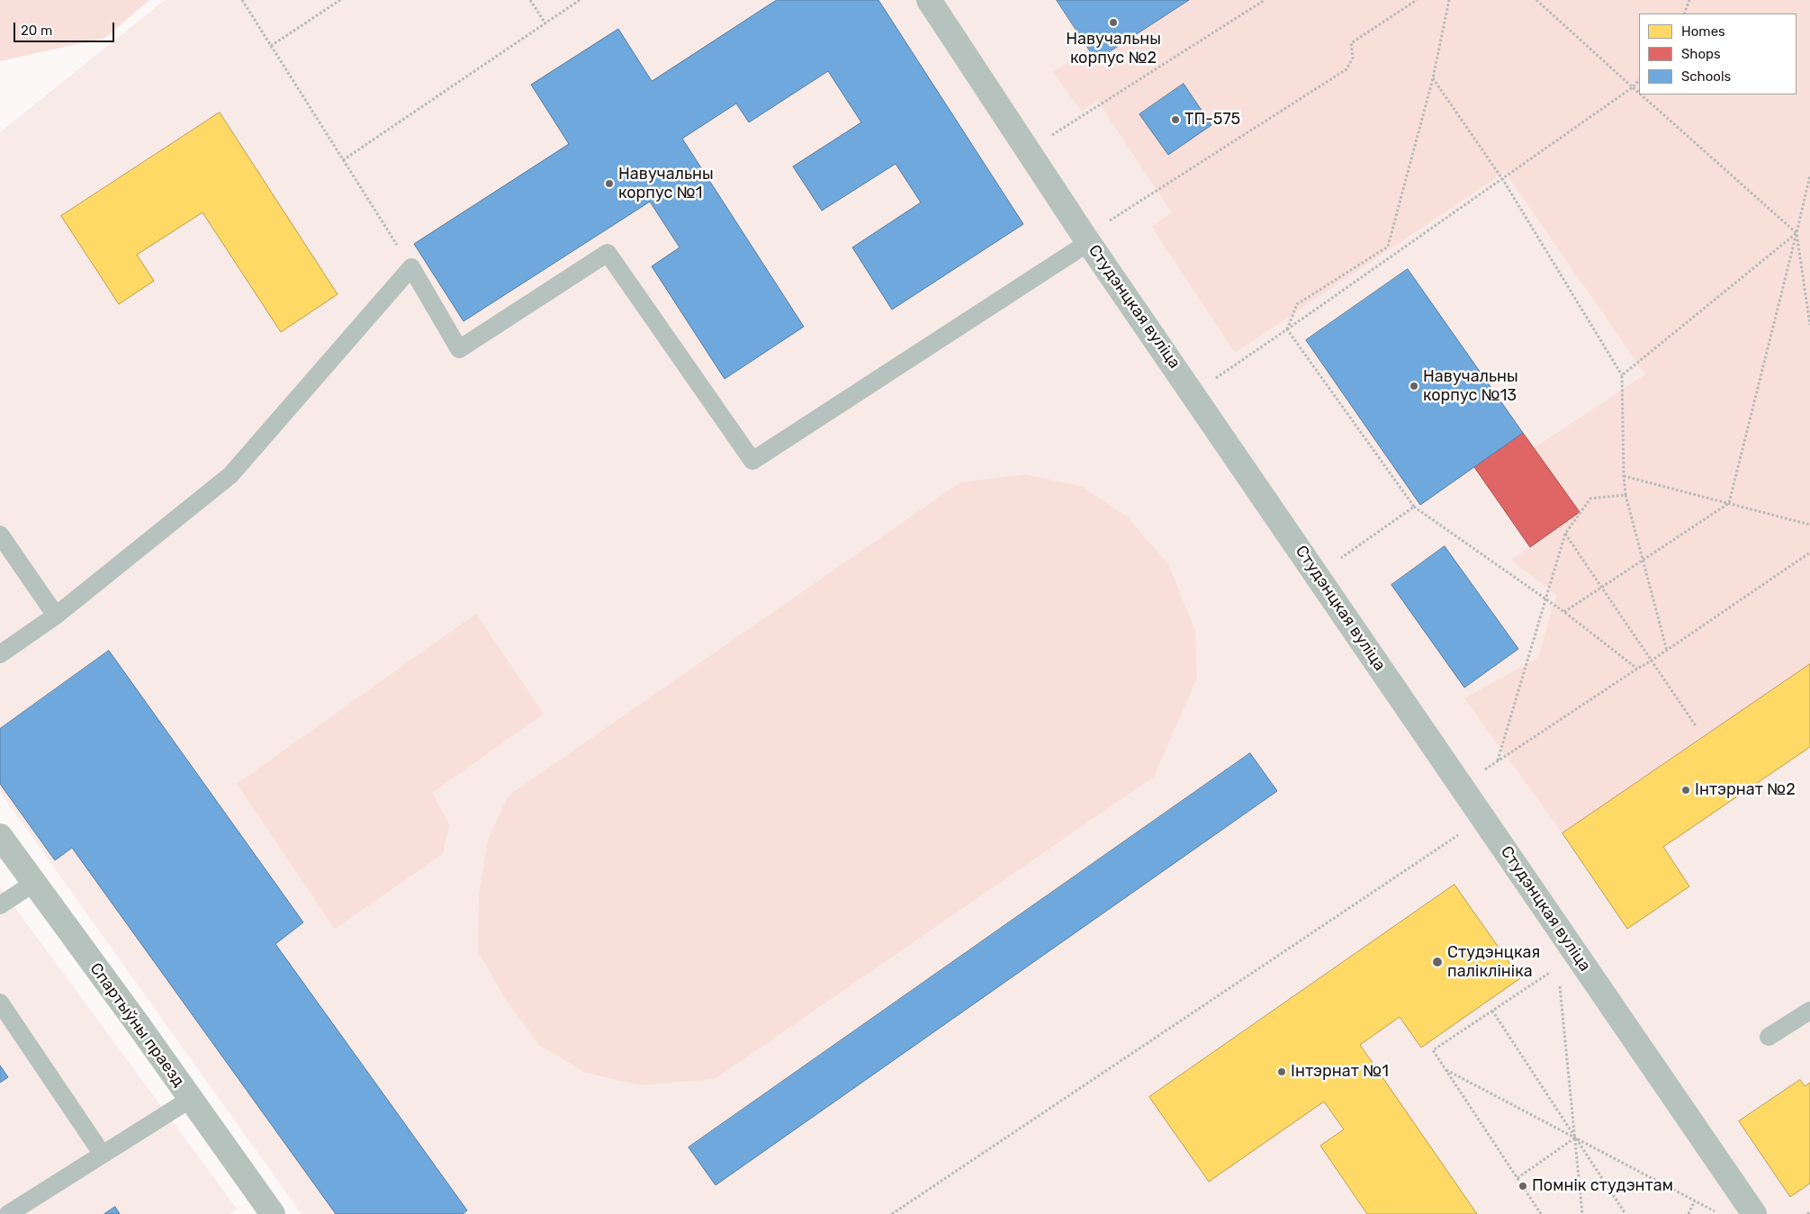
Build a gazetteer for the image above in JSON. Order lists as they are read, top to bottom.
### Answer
{
  "streets": {
    "street": ["Студэнцкая вуліца", "Спартыўны праезд"]
  },
  "places": [
    "Навучальны корпус №2",
    "ТП-575",
    "Навучальны корпус №1",
    "Навучальны корпус №13",
    "Інтэрнат №2",
    "Студэнцкая паліклініка",
    "Інтэрнат №1",
    "Помнік студэнтам"
  ],
  "legend": ["Homes", "Shops", "Schools"],
  "scale_bar": "20 m"
}
